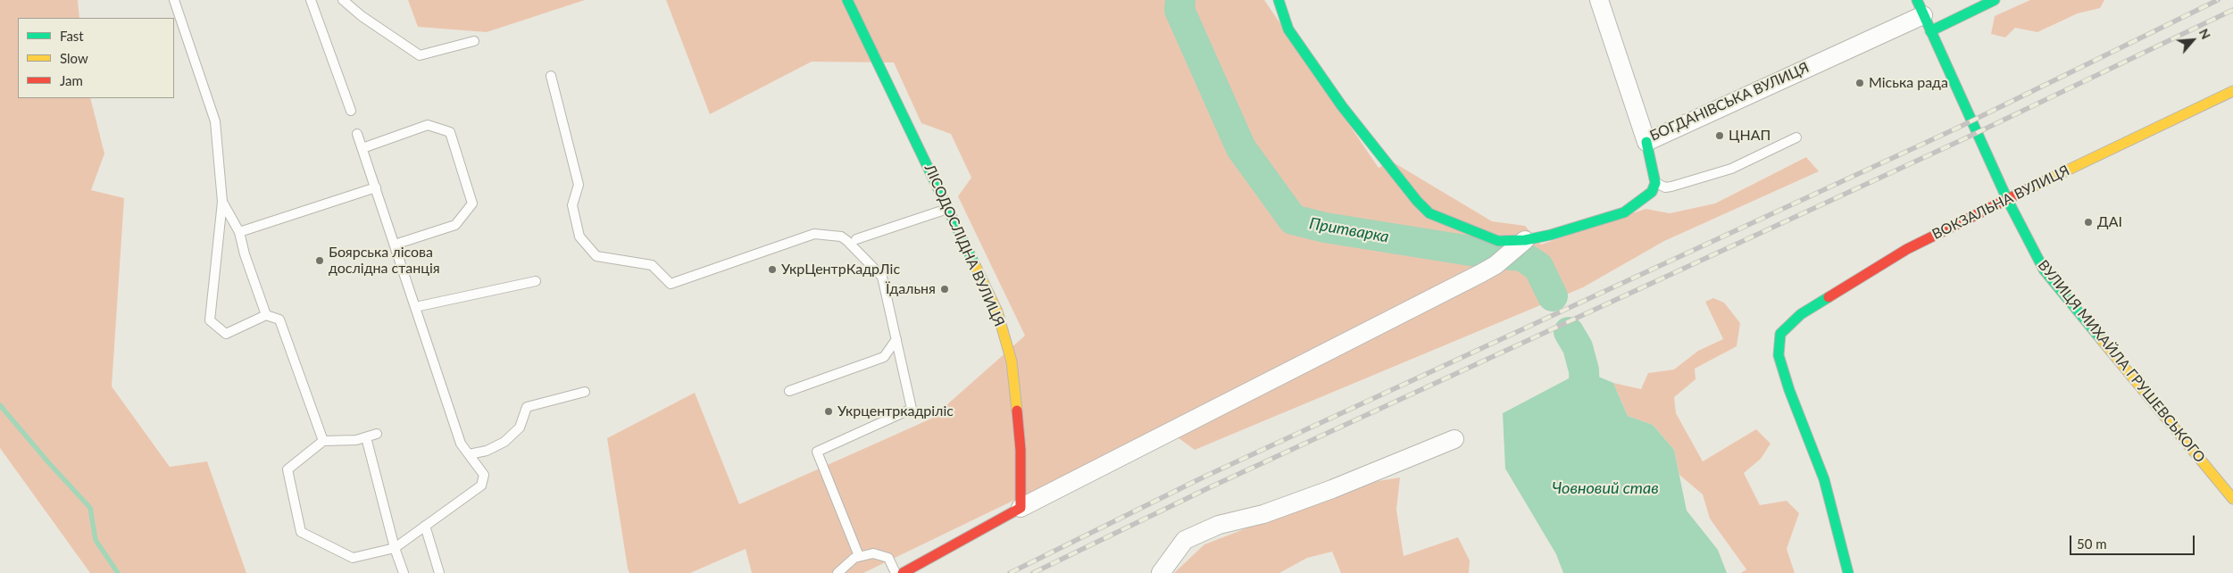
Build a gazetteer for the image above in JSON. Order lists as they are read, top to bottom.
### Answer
{
  "streets": {
    "street": [
      "БОГДАНІВСЬКА ВУЛИЦЯ",
      "ВОКЗАЛЬНА ВУЛИЦЯ",
      "ЛІСОДОСЛІДНА ВУЛИЦЯ",
      "ВУЛИЦЯ МИХАЙЛА ГРУШЕВСЬКОГО"
    ]
  },
  "crossings": [
    ["БОГДАНІВСЬКА ВУЛИЦЯ", "ВУЛИЦЯ МИХАЙЛА ГРУШЕВСЬКОГО"],
    ["ВОКЗАЛЬНА ВУЛИЦЯ", "ВУЛИЦЯ МИХАЙЛА ГРУШЕВСЬКОГО"]
  ],
  "water": ["Притварка", "Човновий став"],
  "places": [
    "Міська рада",
    "ЦНАП",
    "ДАІ",
    "Боярська лісова дослідна станція",
    "УкрЦентрКадрЛіс",
    "Їдальня",
    "Укрцентркадріліс"
  ],
  "legend": ["Fast", "Slow", "Jam"],
  "scale_bar": "50 m",
  "north": "top right"
}
